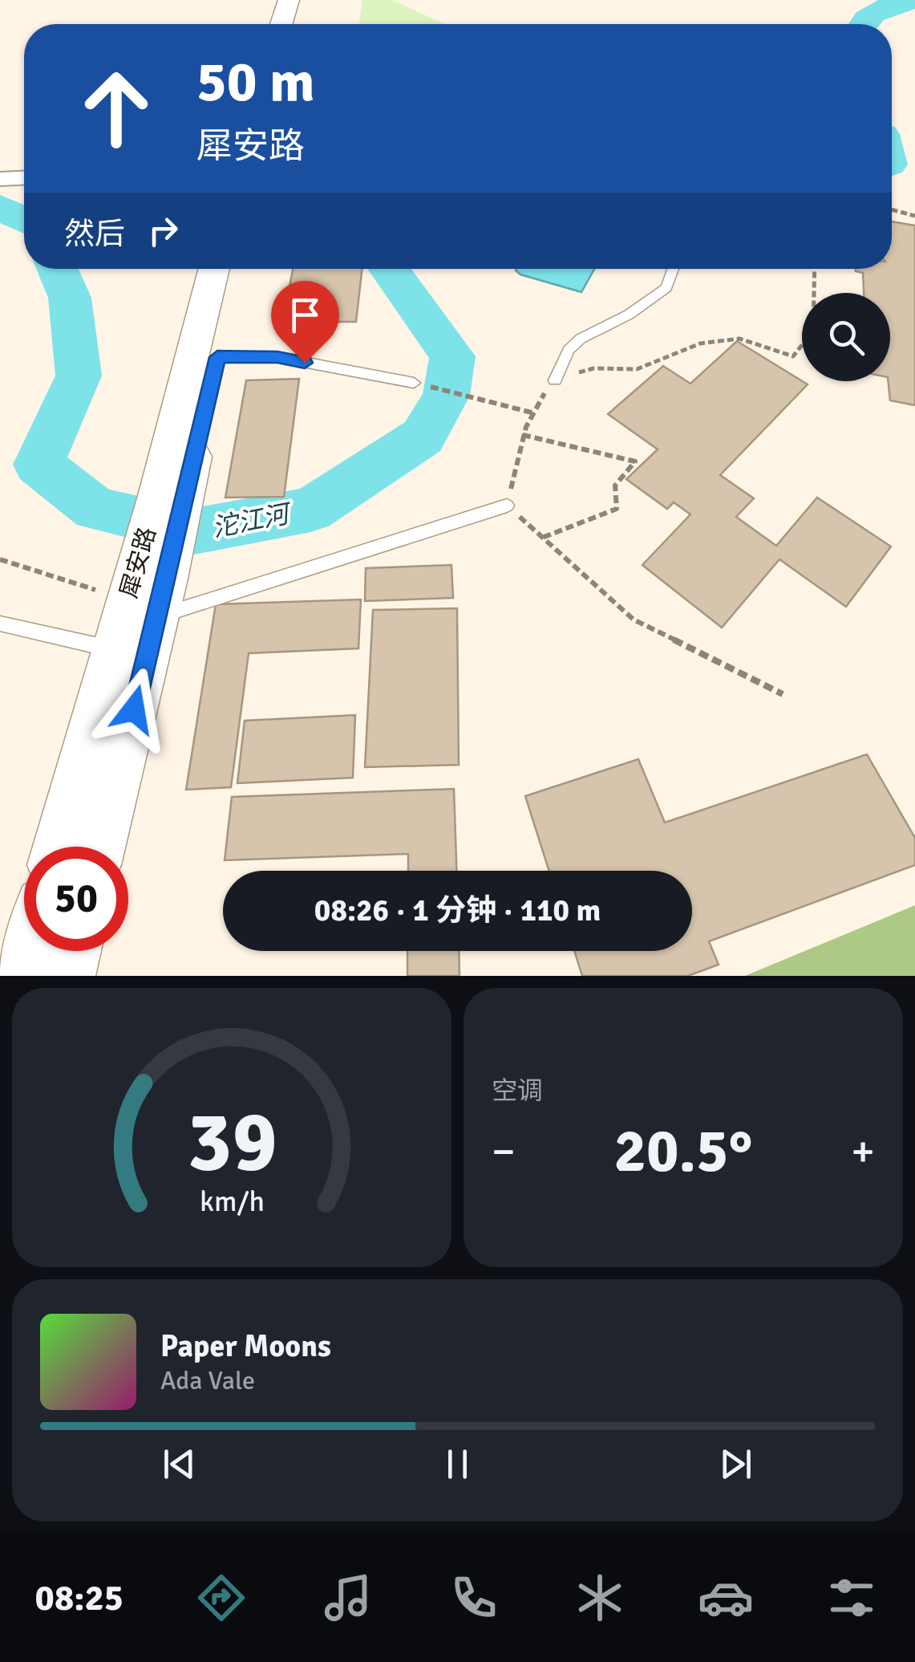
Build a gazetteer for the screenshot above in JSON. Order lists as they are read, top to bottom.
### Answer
{
  "streets": {
    "main road": ["犀安路"]
  },
  "water": ["沱江河"],
  "page": {
    "turn": ["50 m", "犀安路"],
    "then": "然后",
    "limit": "50",
    "trip": "08:26 · 1 分钟 · 110 m",
    "tile": "空调",
    "heat": ["−", "20.5°", "+"],
    "song": ["Paper Moons", "Ada Vale"],
    "tabs": "08:25",
    "gauge": ["39", "km/h"]
  }
}
